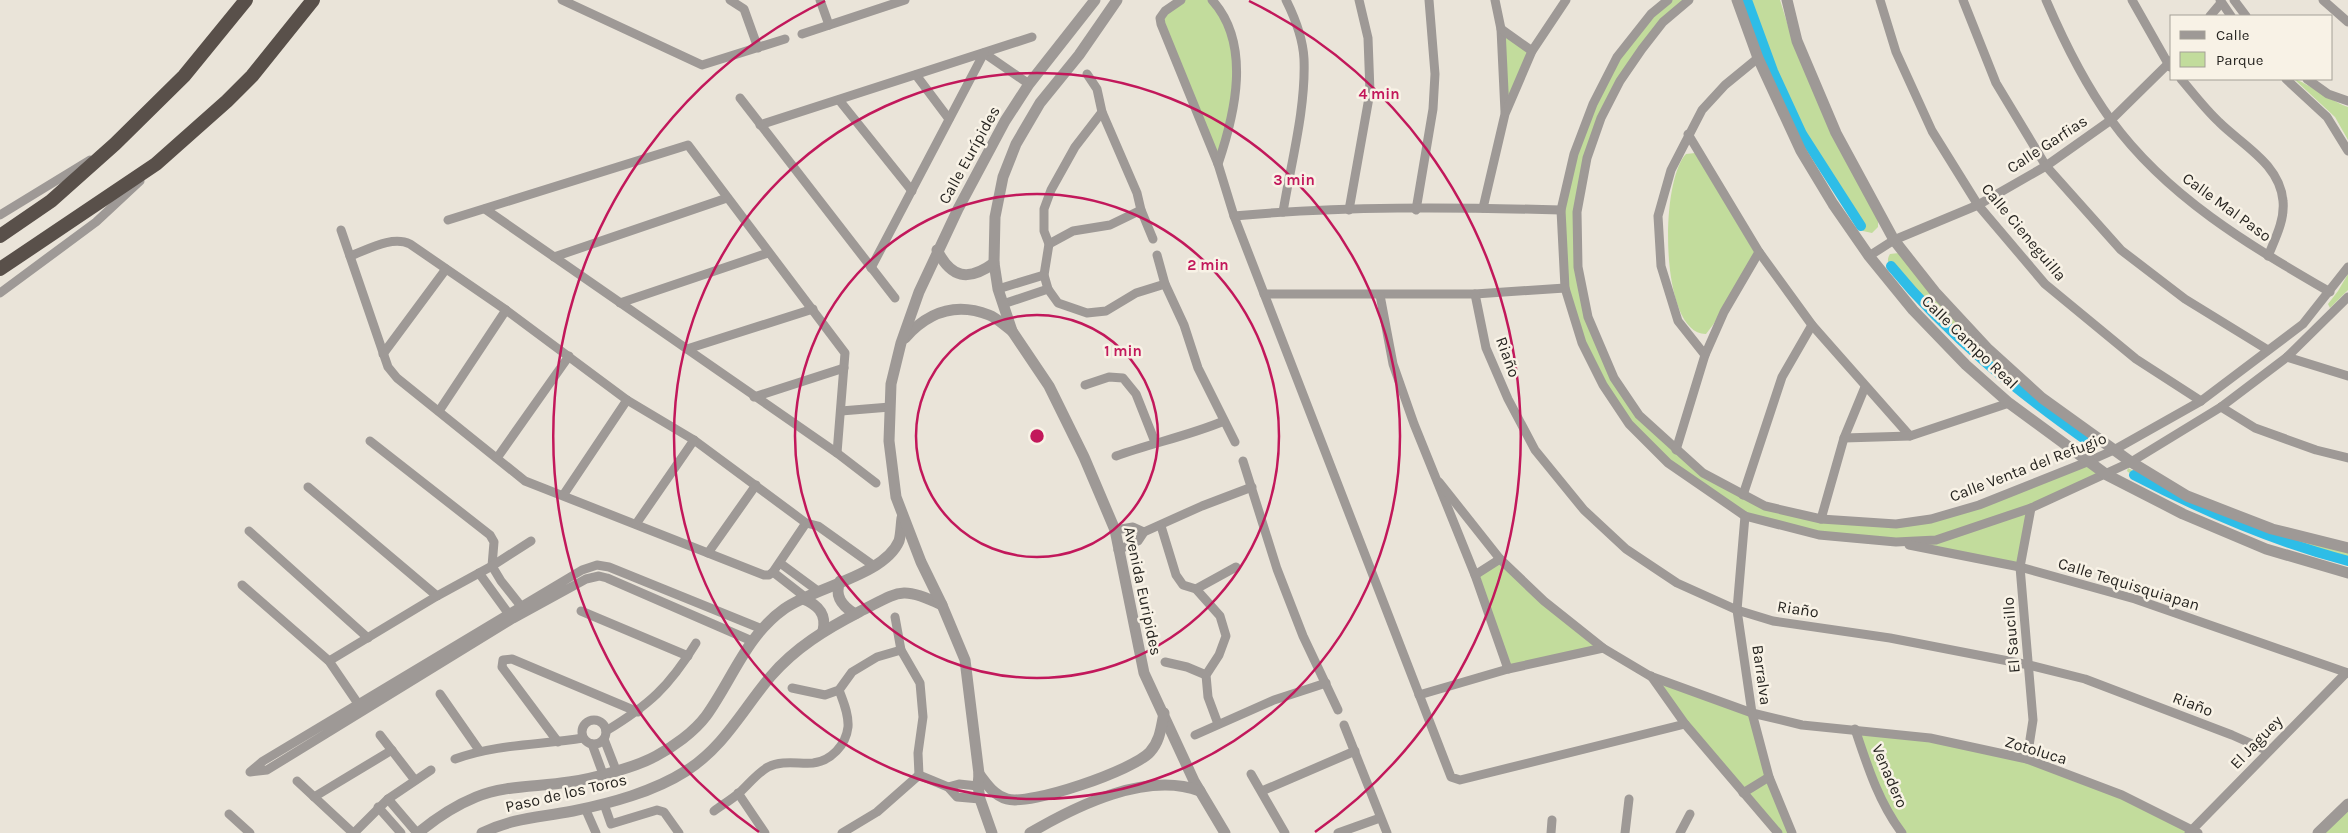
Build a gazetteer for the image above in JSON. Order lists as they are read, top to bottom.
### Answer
{
  "streets": {
    "street": [
      "Calle Garfias",
      "Calle Eurípides",
      "Calle Mal Paso",
      "Calle Cieneguilla",
      "Calle Campo Real",
      "Riaño",
      "Calle Venta del Refugio",
      "Calle Tequisquiapan",
      "Avenida Euripides",
      "El Saucillo",
      "Barralva",
      "El Jaguey",
      "Zotoluca",
      "Venadero",
      "Paso de los Toros"
    ]
  },
  "crossings": [
    ["Calle Garfias", "Calle Mal Paso"],
    ["Calle Garfias", "Calle Cieneguilla"],
    ["Calle Garfias", "Calle Campo Real"],
    ["Calle Eurípides", "Paso de los Toros"],
    ["Calle Mal Paso", "Calle Venta del Refugio"],
    ["Calle Cieneguilla", "Calle Venta del Refugio"],
    ["Calle Campo Real", "Calle Venta del Refugio"],
    ["Riaño", "El Saucillo"],
    ["Riaño", "Barralva"],
    ["Riaño", "El Jaguey"],
    ["Calle Tequisquiapan", "El Saucillo"],
    ["Calle Tequisquiapan", "El Jaguey"],
    ["El Saucillo", "Zotoluca"],
    ["Barralva", "Zotoluca"],
    ["El Jaguey", "Zotoluca"],
    ["Zotoluca", "Venadero"]
  ],
  "legend": ["Calle", "Parque"],
  "rings": [
    "4 min",
    "3 min",
    "2 min",
    "1 min"
  ]
}
